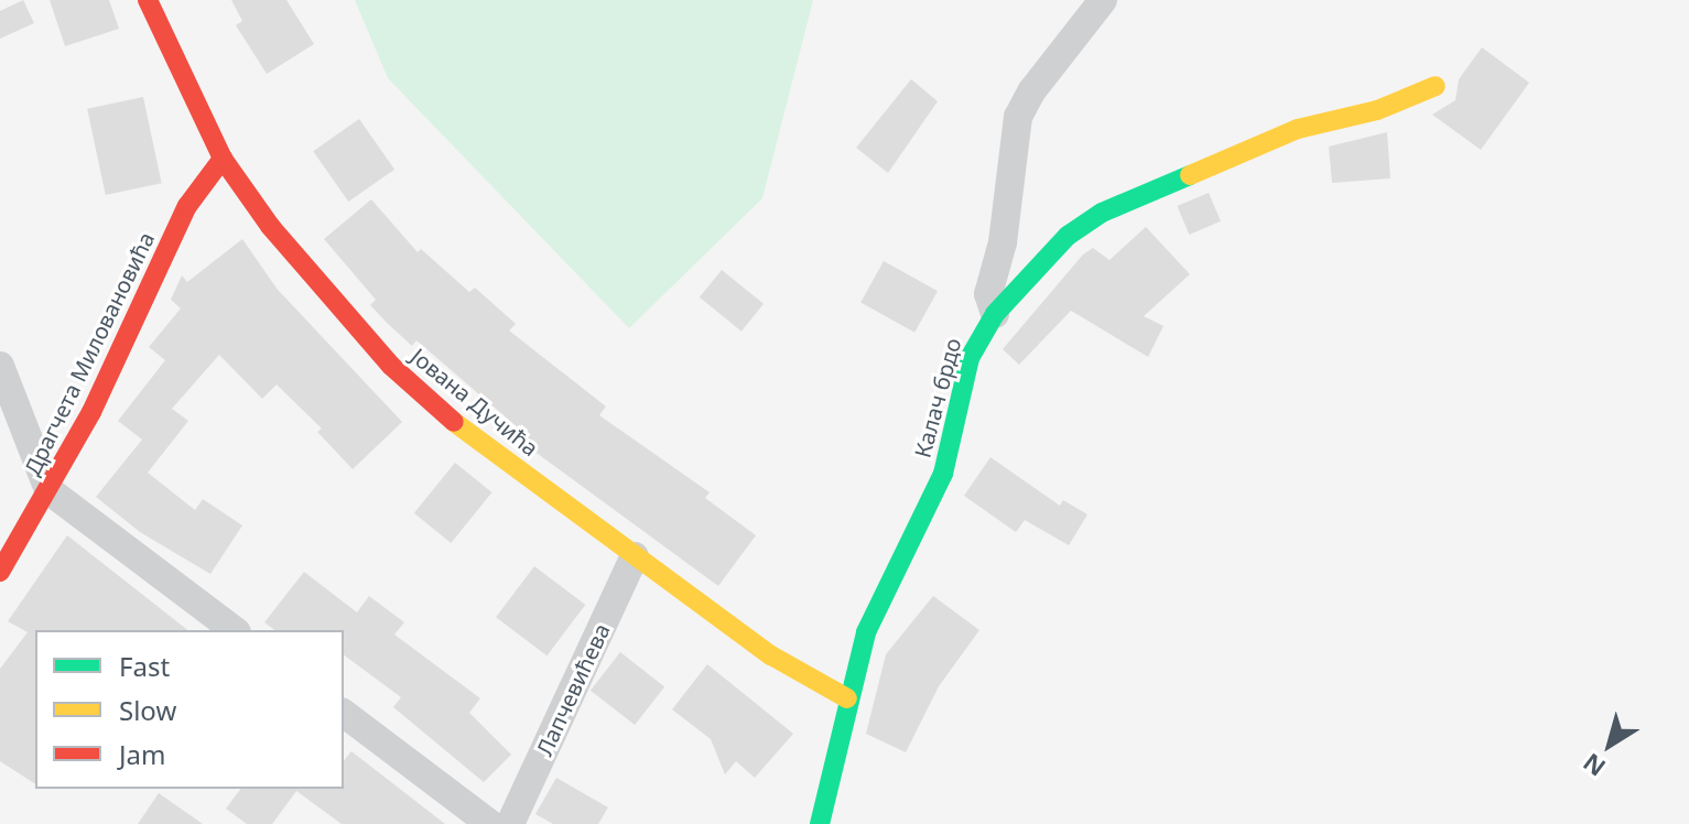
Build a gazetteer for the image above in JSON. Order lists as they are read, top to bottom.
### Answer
{
  "streets": {
    "street": [
      "Драгчета Миловановића",
      "Калач брдо",
      "Јована Дучића",
      "Лапчевићева"
    ]
  },
  "crossings": [
    ["Драгчета Миловановића", "Јована Дучића"],
    ["Калач брдо", "Јована Дучића"],
    ["Јована Дучића", "Лапчевићева"]
  ],
  "legend": ["Fast", "Slow", "Jam"],
  "north": "bottom left"
}
